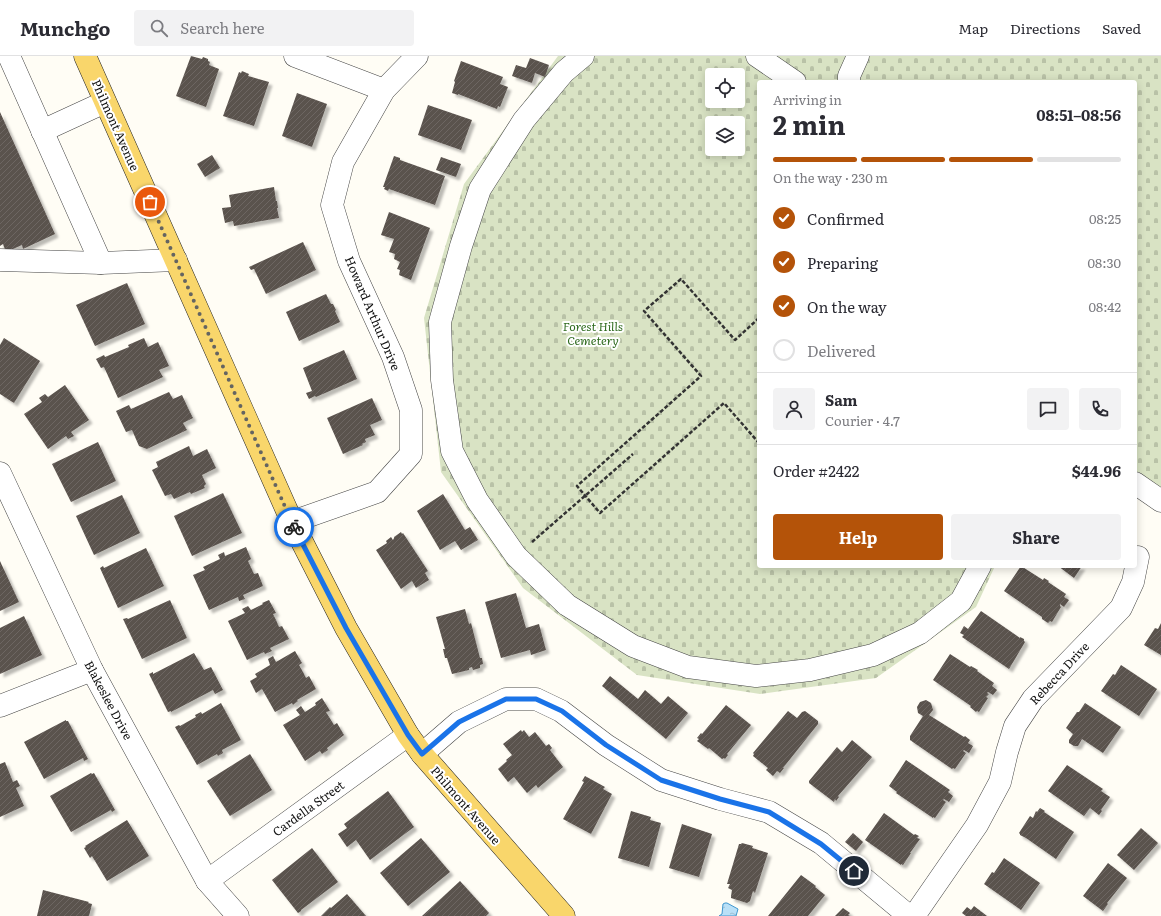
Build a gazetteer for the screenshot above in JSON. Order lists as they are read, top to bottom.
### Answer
{
  "streets": {
    "main road": ["Philmont Avenue"],
    "street": [
      "Howard Arthur Drive",
      "Rebecca Drive",
      "Blakeslee Drive",
      "Cardella Street"
    ]
  },
  "crossings": [
    ["Philmont Avenue", "Howard Arthur Drive"],
    ["Philmont Avenue", "Cardella Street"],
    ["Blakeslee Drive", "Cardella Street"]
  ],
  "parks": ["Forest Hills Cemetery"],
  "page": {
    "header": "Munchgo",
    "search": "Search here",
    "nav": ["Map", "Directions", "Saved"],
    "heading": ["2 min", "Arriving in", "08:51–08:56"],
    "panel": [
      "Sam",
      "Courier · 4.7",
      "Order #2422",
      "$44.96"
    ],
    "bar": "On the way · 230 m",
    "list": [
      ["Confirmed", "08:25"],
      ["Preparing", "08:30"],
      ["On the way", "08:42"],
      "Delivered"
    ],
    "buttons": ["Help", "Share"]
  }
}
